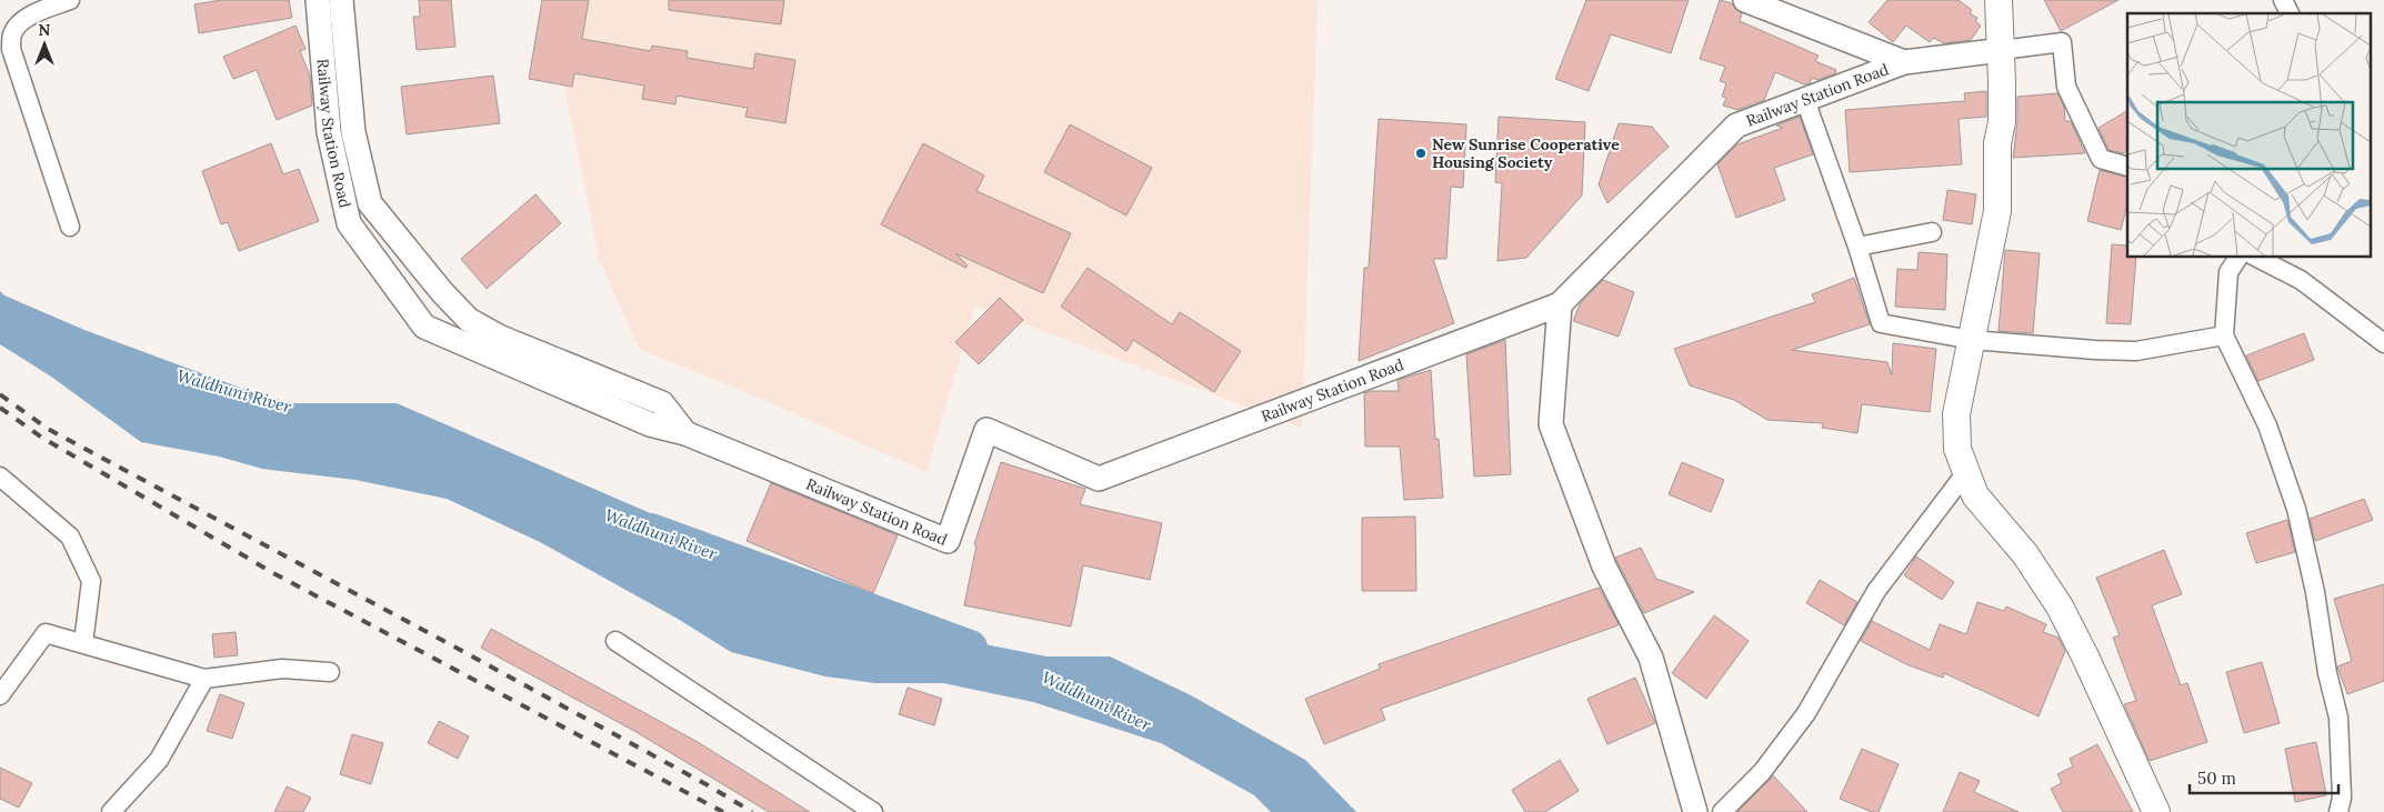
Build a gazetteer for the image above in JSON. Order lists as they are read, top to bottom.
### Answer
{
  "streets": {
    "street": ["Railway Station Road"]
  },
  "water": ["Waldhuni River"],
  "places": ["New Sunrise Cooperative Housing Society"],
  "scale_bar": "50 m",
  "north": "top"
}
